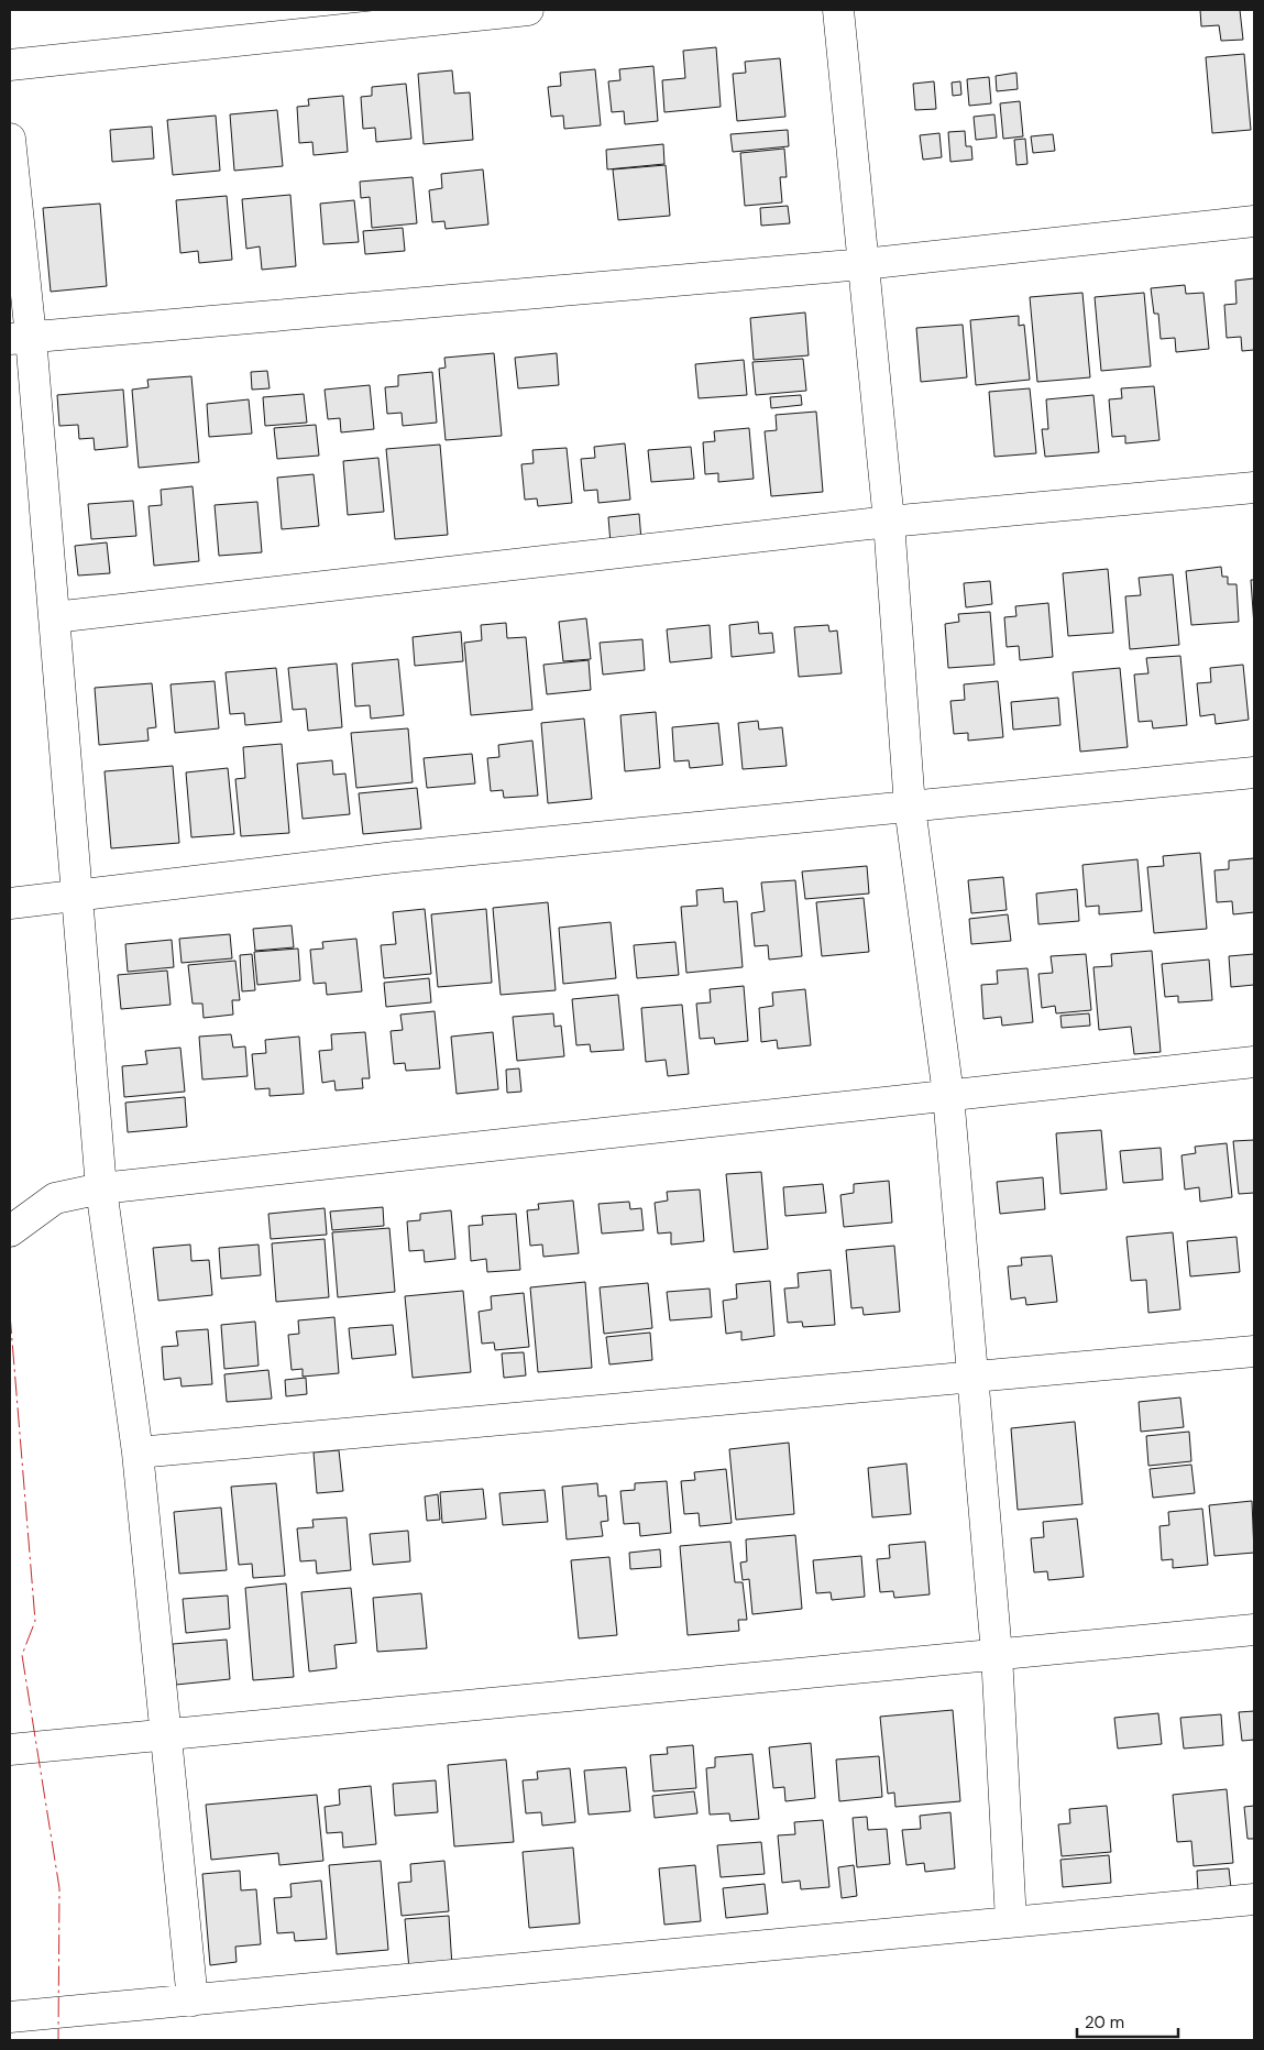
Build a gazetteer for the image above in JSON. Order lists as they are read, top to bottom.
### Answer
{
  "scale_bar": "20 m"
}
